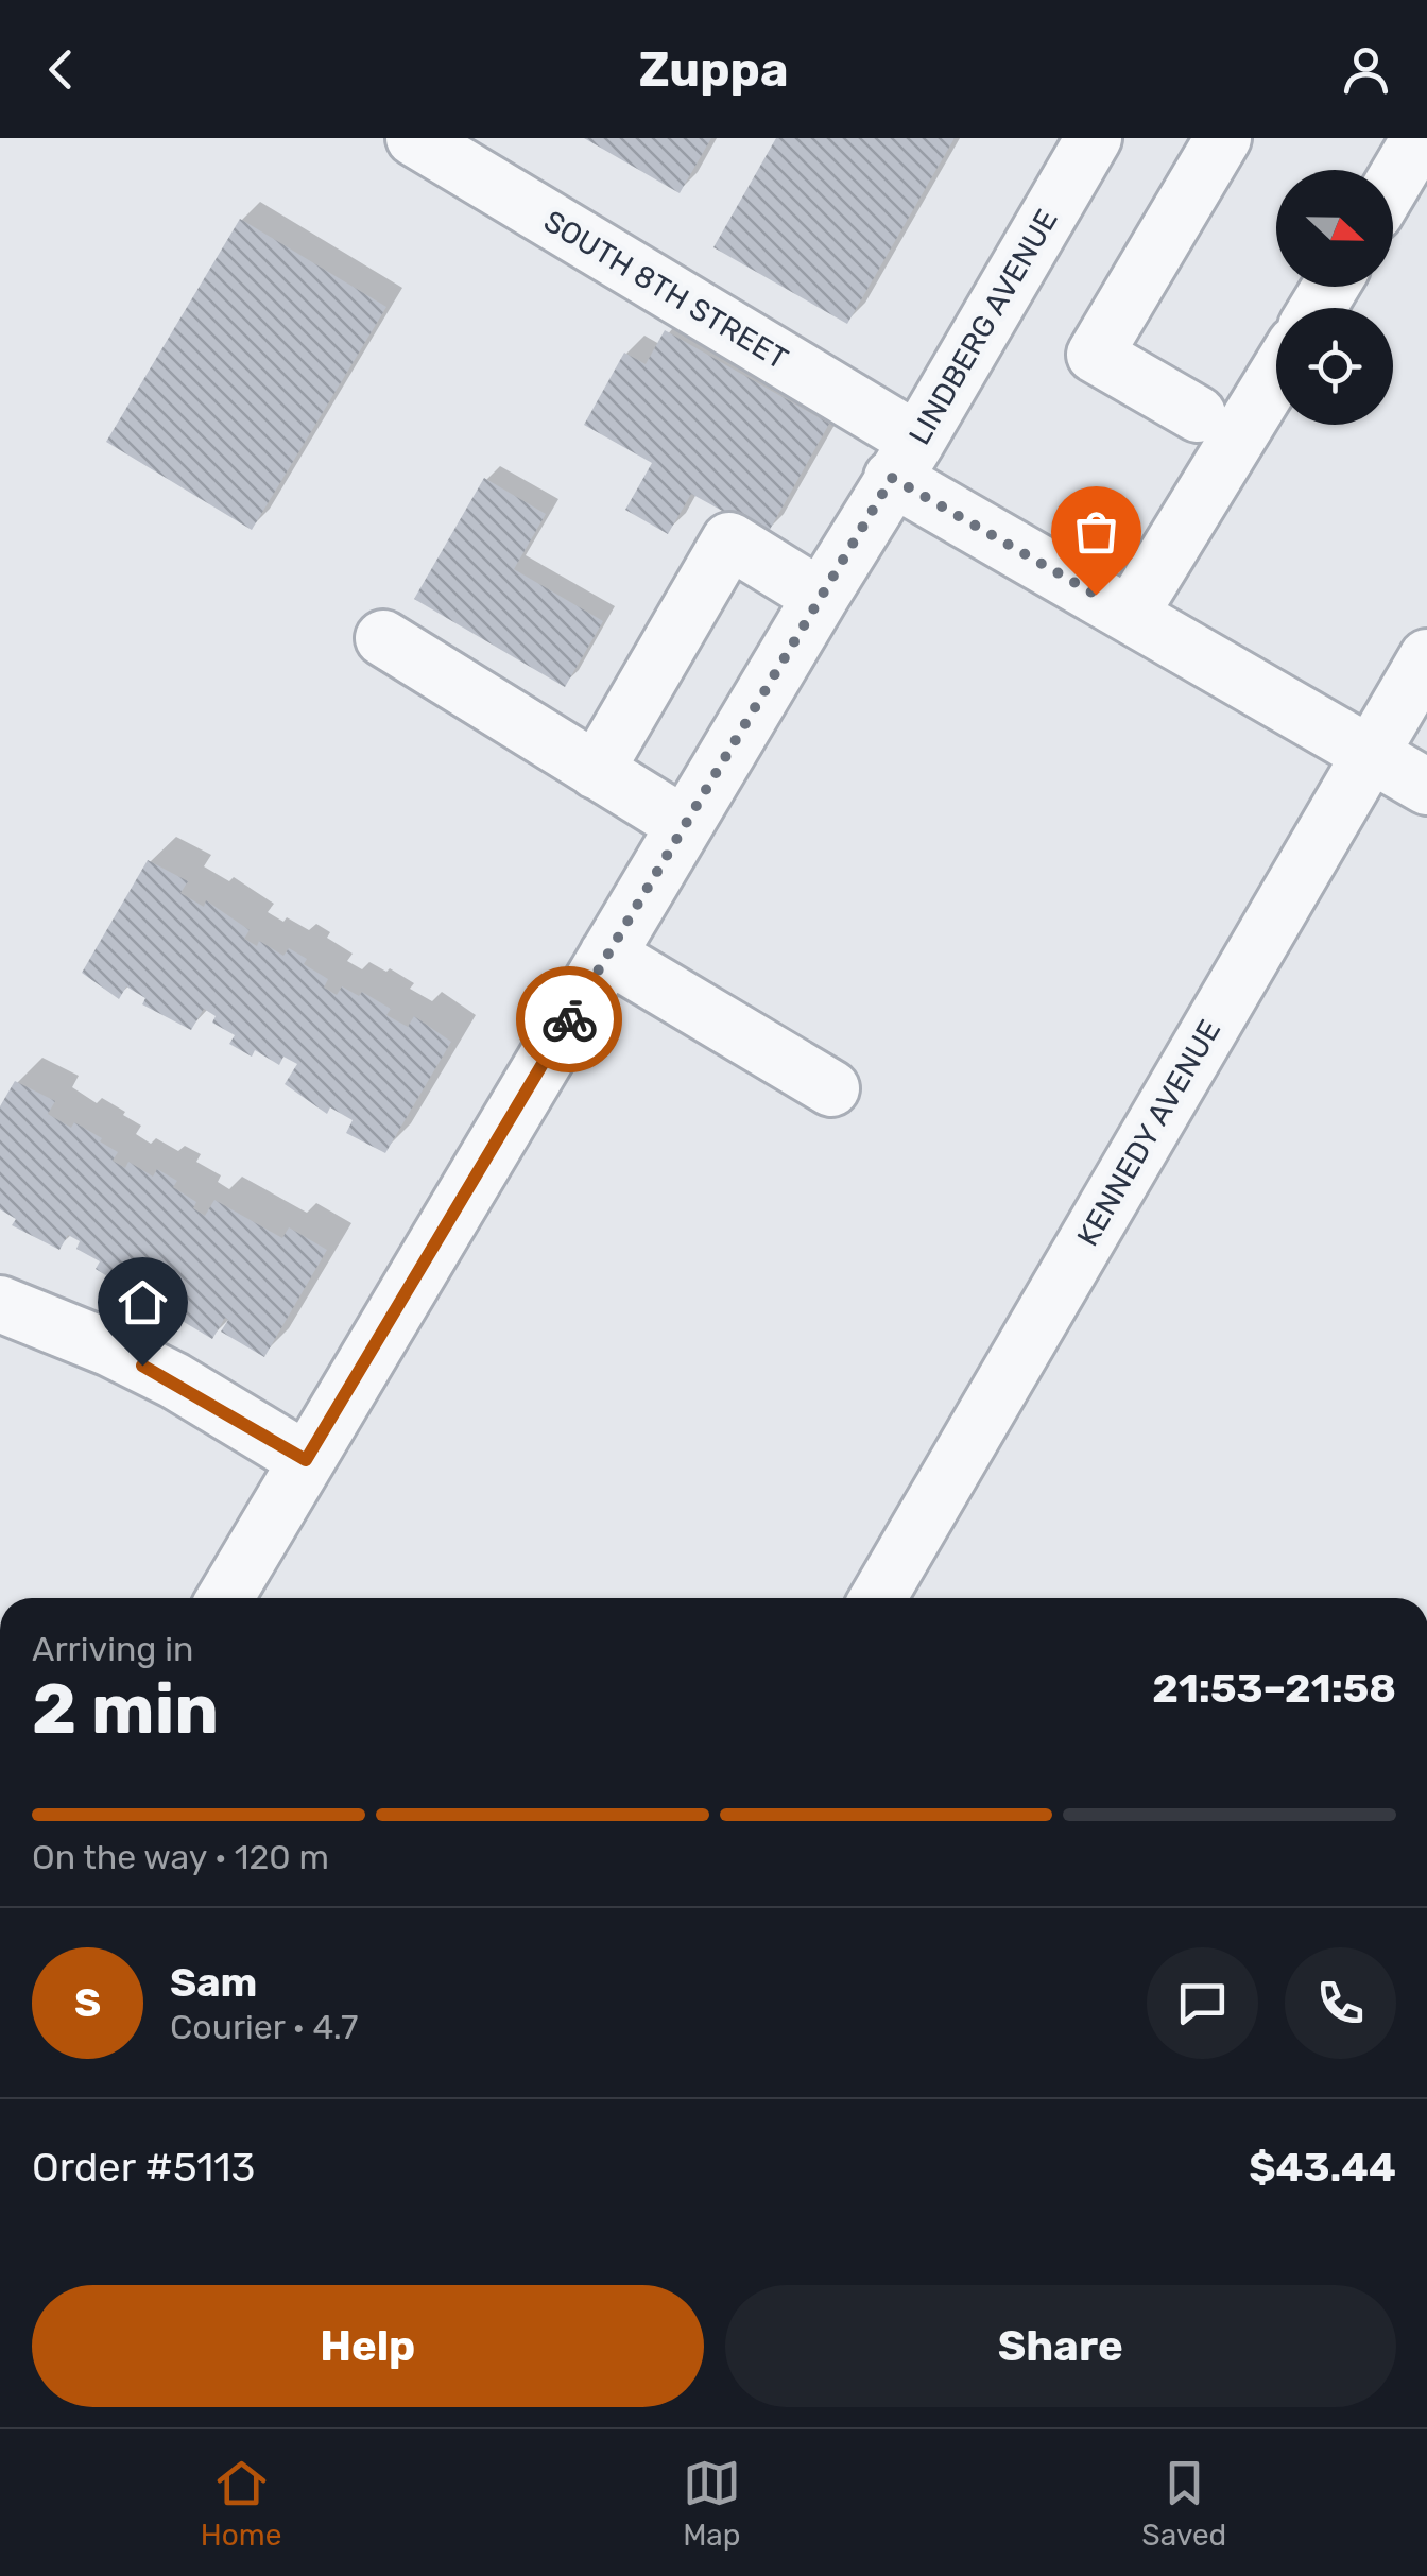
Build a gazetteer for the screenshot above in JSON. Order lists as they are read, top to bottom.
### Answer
{
  "streets": {
    "street": ["SOUTH 8TH STREET", "LINDBERG AVENUE", "KENNEDY AVENUE"]
  },
  "crossings": [
    ["SOUTH 8TH STREET", "LINDBERG AVENUE"],
    ["SOUTH 8TH STREET", "KENNEDY AVENUE"]
  ],
  "north": "right",
  "page": {
    "header": "Zuppa",
    "heading": ["2 min", "Arriving in", "21:53–21:58"],
    "panel": [
      "Sam",
      "Courier · 4.7",
      "Order #5113",
      "$43.44"
    ],
    "bar": "On the way · 120 m",
    "round": "S",
    "buttons": ["Help", "Share"],
    "tabs": ["Home", "Map", "Saved"]
  }
}
